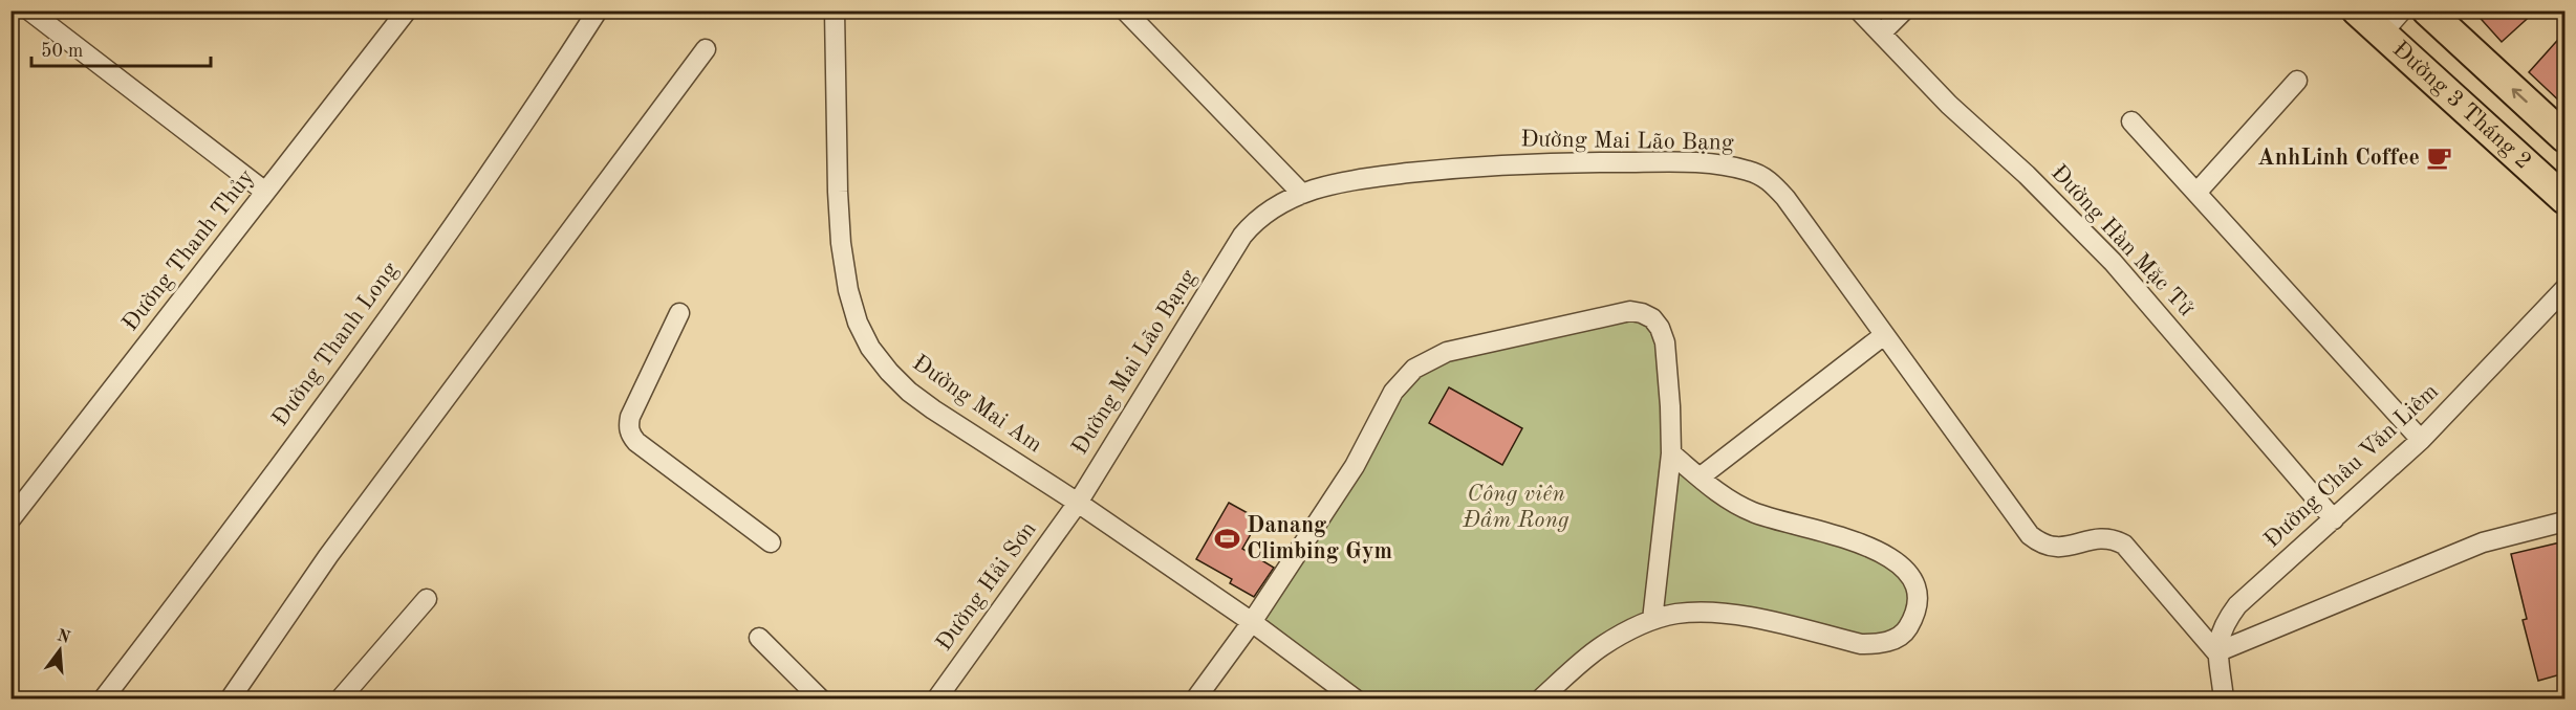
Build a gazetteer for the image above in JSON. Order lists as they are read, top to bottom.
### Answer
{
  "streets": {
    "main road": ["Đường 3 Tháng 2"],
    "street": [
      "Đường Mai Lão Bạng",
      "Đường Hàn Mặc Tử",
      "Đường Thanh Thủy",
      "Đường Thanh Long",
      "Đường Mai Am",
      "Đường Châu Văn Liêm",
      "Đường Hải Sơn"
    ]
  },
  "crossings": [
    ["Đường Mai Lão Bạng", "Đường Mai Am"],
    ["Đường Mai Lão Bạng", "Đường Châu Văn Liêm"],
    ["Đường Mai Lão Bạng", "Đường Hải Sơn"],
    ["Đường Hàn Mặc Tử", "Đường Châu Văn Liêm"],
    ["Đường Mai Am", "Đường Hải Sơn"]
  ],
  "parks": ["Công viên Đầm Rong"],
  "places": {
    "cafe": ["AnhLinh Coffee"],
    "sports": ["Danang Climbing Gym"]
  },
  "scale_bar": "50 m",
  "north": "top"
}
